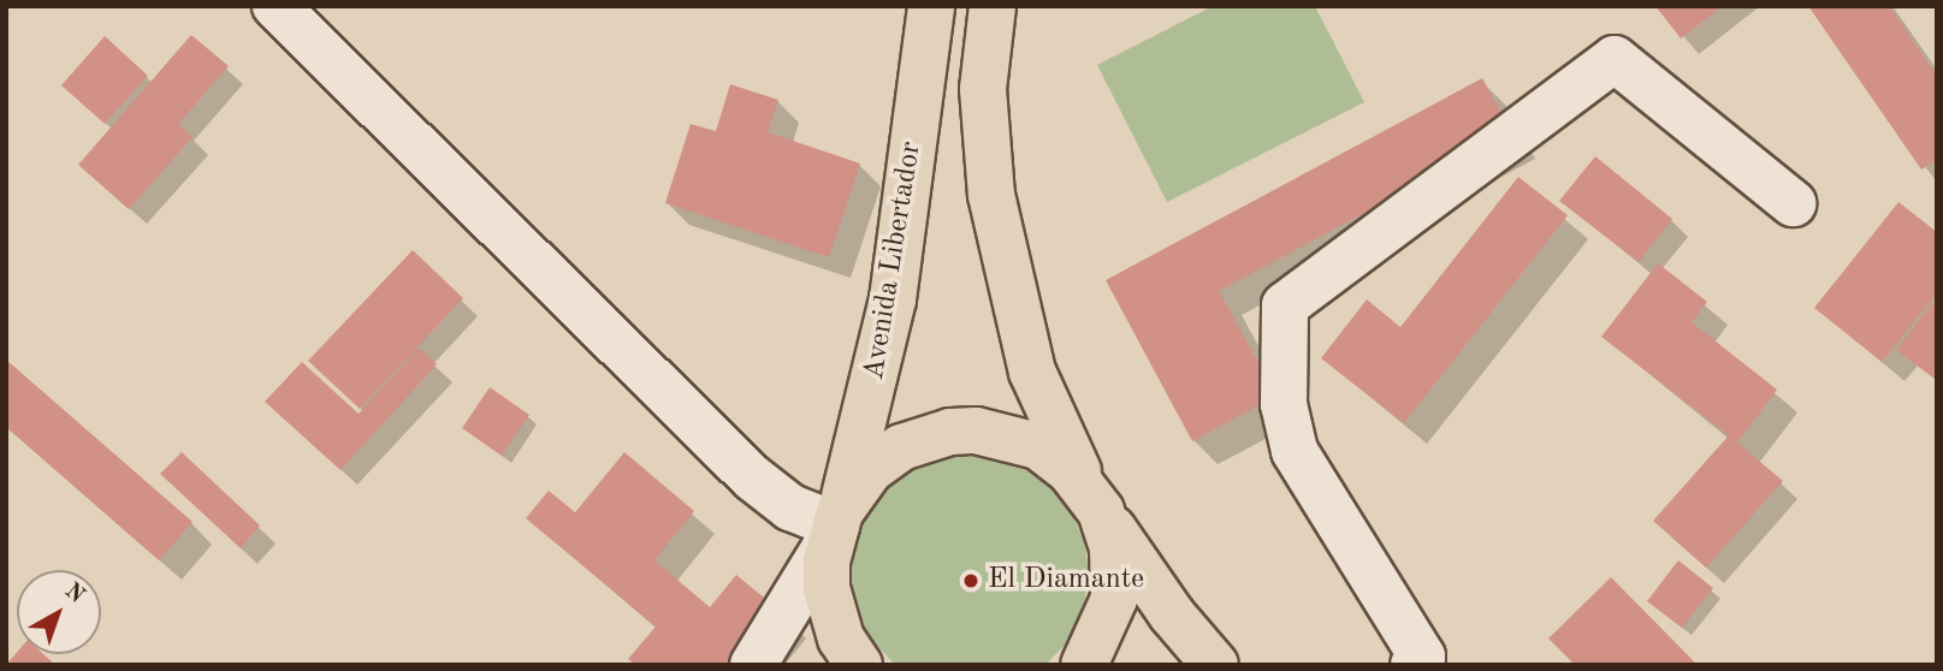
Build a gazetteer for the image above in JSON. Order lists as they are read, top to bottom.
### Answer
{
  "streets": {
    "highway": ["Avenida Libertador"]
  },
  "places": ["El Diamante"],
  "north": "top right"
}
